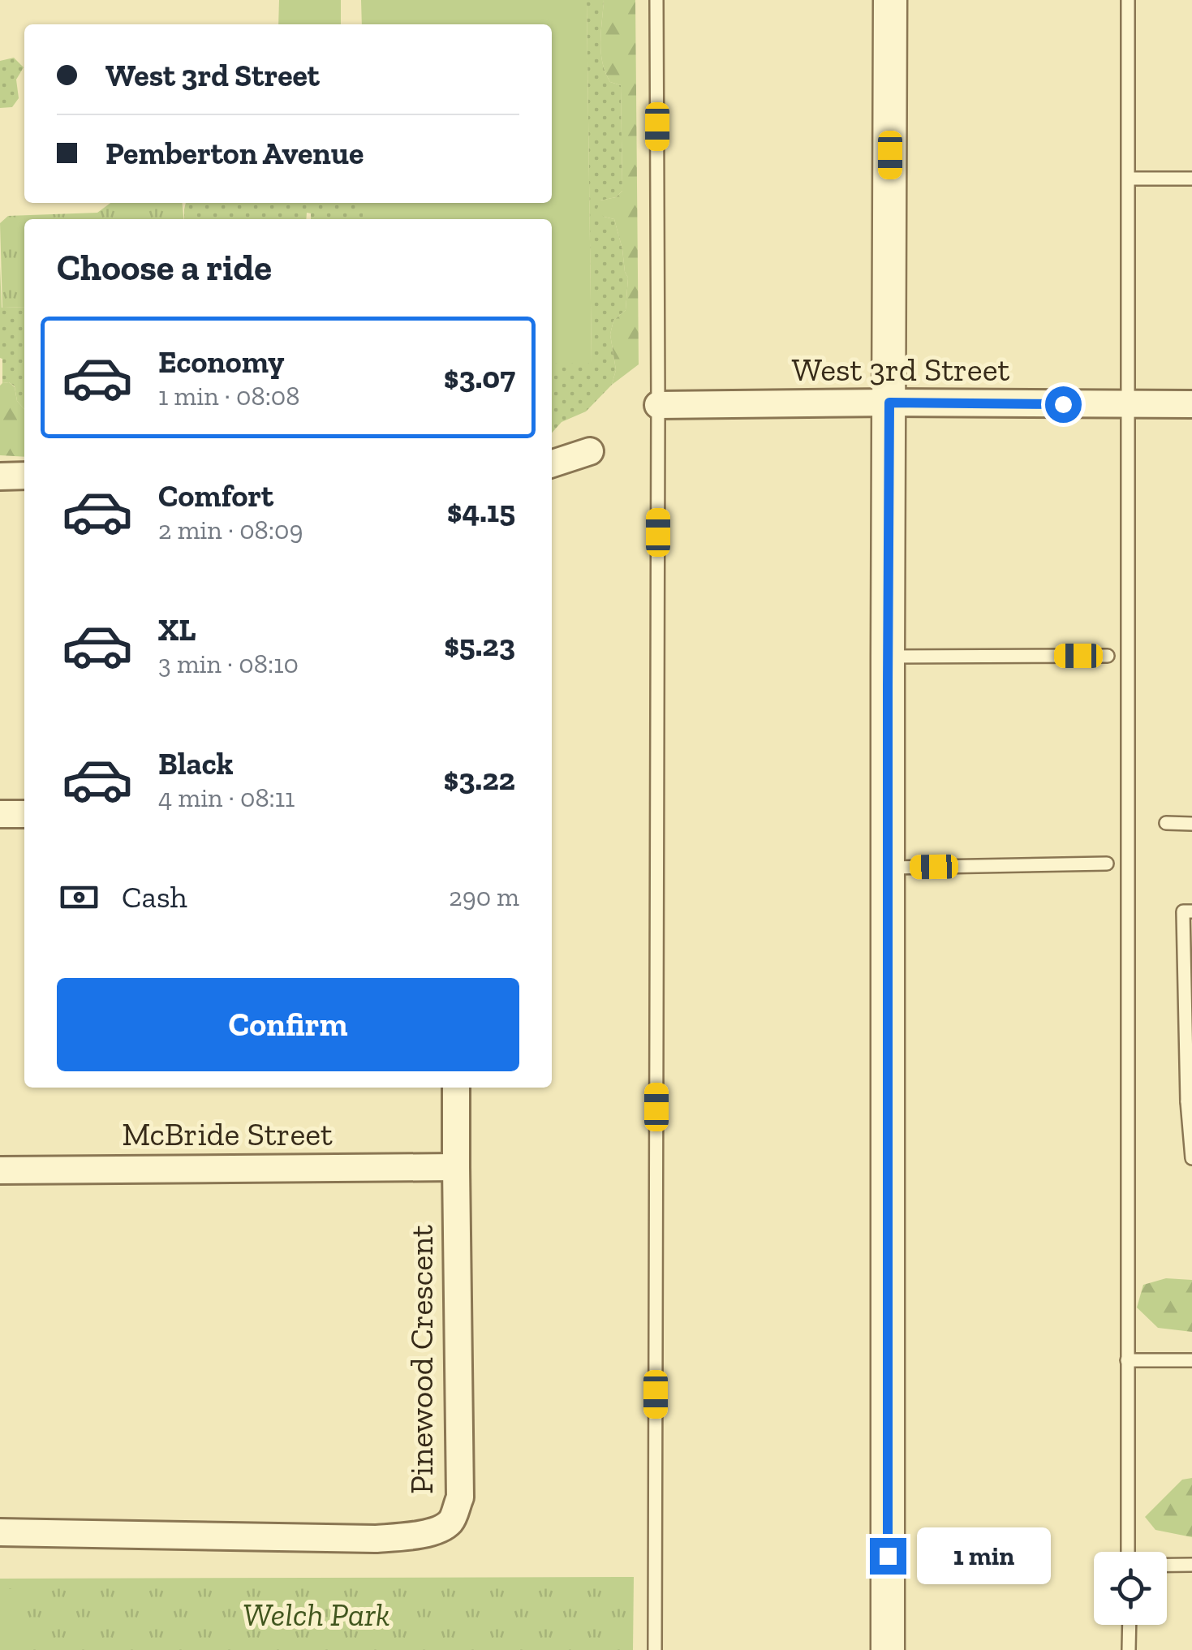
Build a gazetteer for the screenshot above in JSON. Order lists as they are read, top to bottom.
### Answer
{
  "streets": {
    "street": ["West 3rd Street", "McBride Street", "Pinewood Crescent"]
  },
  "crossings": [
    ["McBride Street", "Pinewood Crescent"]
  ],
  "parks": ["Welch Park"],
  "page": {
    "banner": ["West 3rd Street", "Pemberton Avenue"],
    "heading": "Choose a ride",
    "list": [
      {
        "name": "Economy",
        "note": "1 min · 08:08",
        "value": "$3.07"
      },
      {
        "name": "Comfort",
        "note": "2 min · 08:09",
        "value": "$4.15"
      },
      {
        "name": "XL",
        "note": "3 min · 08:10",
        "value": "$5.23"
      },
      {
        "name": "Black",
        "note": "4 min · 08:11",
        "value": "$3.22"
      }
    ],
    "pay": ["Cash", "290 m"],
    "buttons": "Confirm",
    "bubble": "1 min"
  }
}
